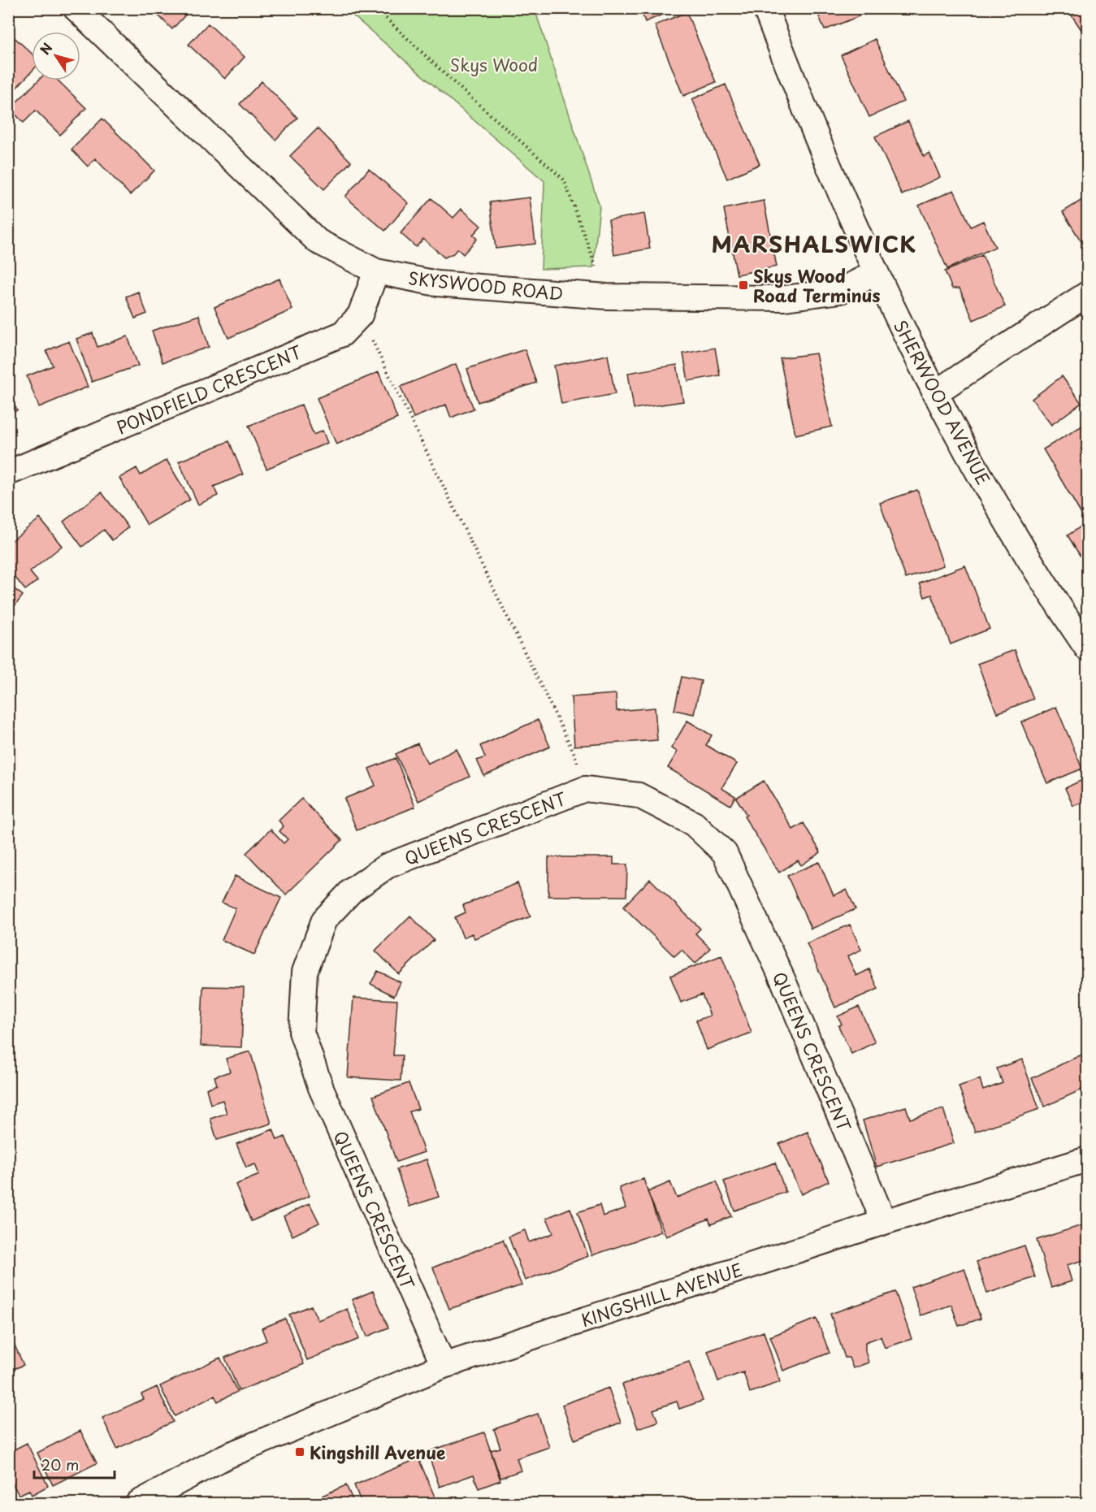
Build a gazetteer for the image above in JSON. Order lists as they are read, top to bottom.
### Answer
{
  "streets": {
    "street": [
      "SKYSWOOD ROAD",
      "PONDFIELD CRESCENT",
      "SHERWOOD AVENUE",
      "QUEENS CRESCENT",
      "KINGSHILL AVENUE"
    ]
  },
  "crossings": [
    ["SKYSWOOD ROAD", "PONDFIELD CRESCENT"],
    ["SKYSWOOD ROAD", "SHERWOOD AVENUE"],
    ["QUEENS CRESCENT", "KINGSHILL AVENUE"]
  ],
  "districts": ["MARSHALSWICK"],
  "parks": ["Skys Wood"],
  "places": {
    "transit": ["Skys Wood Road Terminus", "Kingshill Avenue"]
  },
  "scale_bar": "20 m",
  "north": "top left"
}
